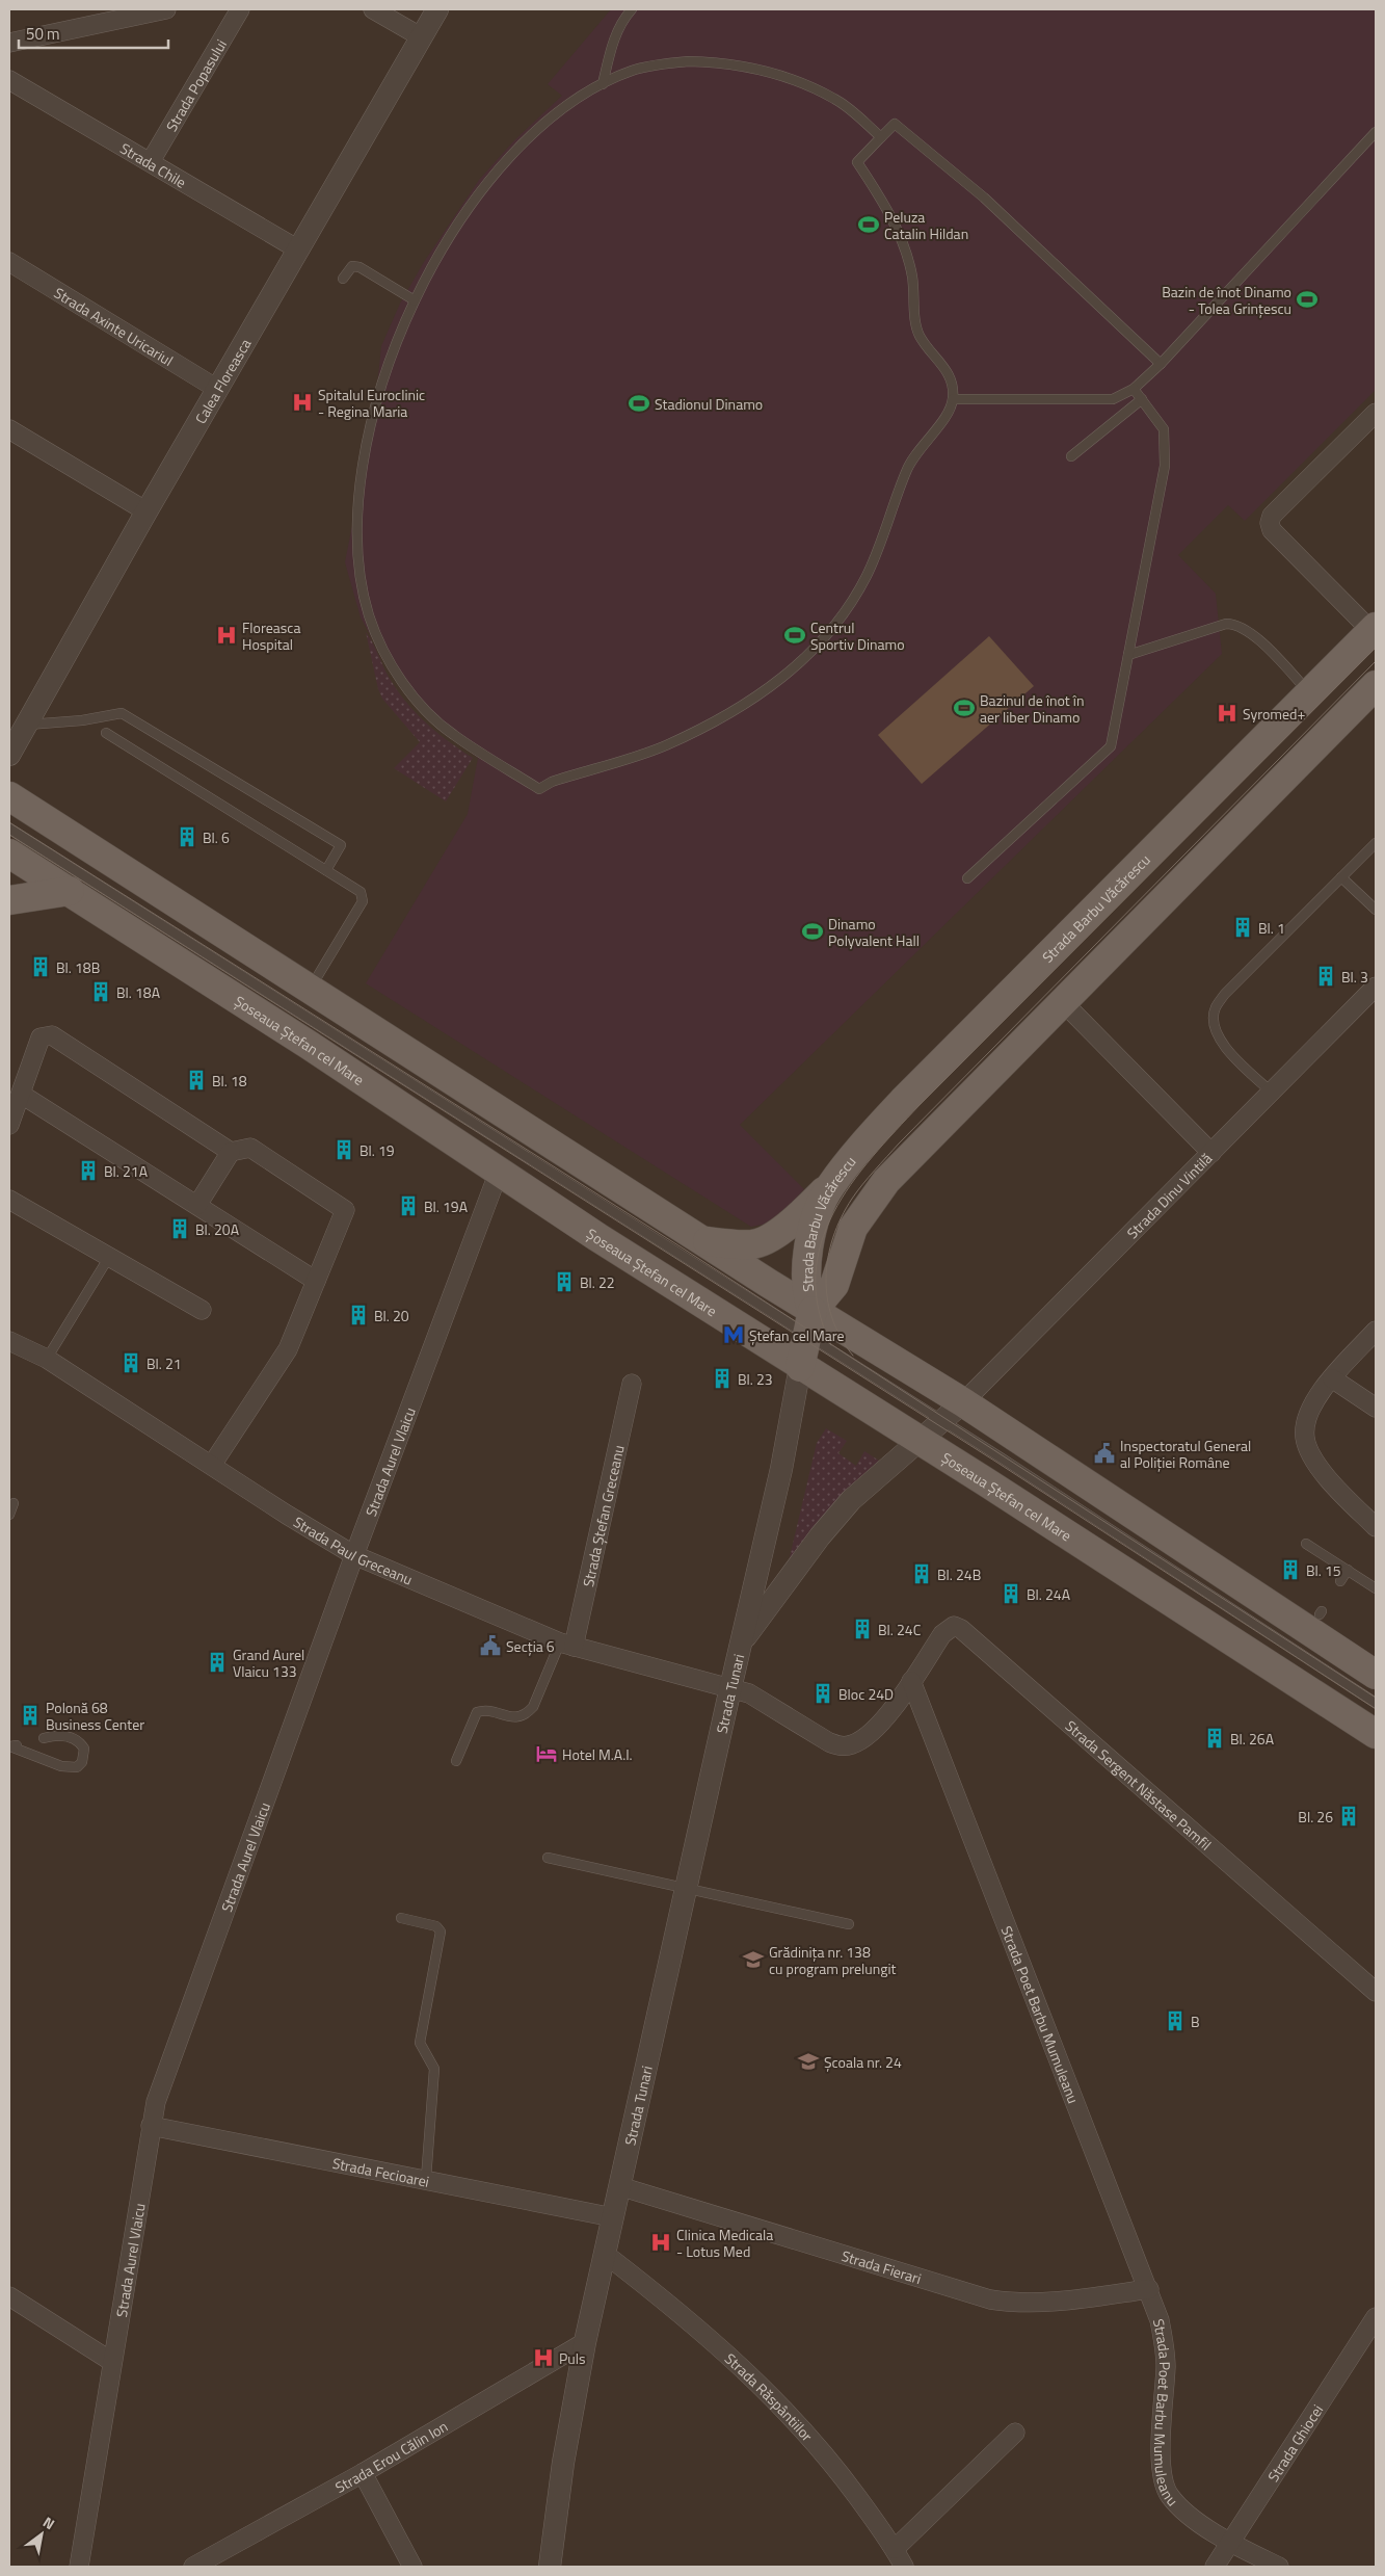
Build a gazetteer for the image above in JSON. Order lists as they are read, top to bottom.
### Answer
{
  "streets": {
    "main road": ["Strada Barbu Văcărescu", "Șoseaua Ștefan cel Mare", "Strada Tunari"],
    "street": [
      "Strada Popasului",
      "Strada Chile",
      "Strada Axinte Uricariul",
      "Calea Floreasca",
      "Strada Dinu Vintilă",
      "Strada Aurel Vlaicu",
      "Strada Ștefan Greceanu",
      "Strada Paul Greceanu",
      "Strada Sergent Năstase Pamfil",
      "Strada Poet Barbu Mumuleanu",
      "Strada Fecioarei",
      "Strada Fierari",
      "Strada Răspântiilor",
      "Strada Ghiocei",
      "Strada Erou Călin Ion"
    ]
  },
  "crossings": [
    ["Strada Popasului", "Strada Chile"],
    ["Strada Chile", "Calea Floreasca"],
    ["Strada Axinte Uricariul", "Calea Floreasca"],
    ["Strada Barbu Văcărescu", "Șoseaua Ștefan cel Mare"],
    ["Strada Barbu Văcărescu", "Strada Tunari"],
    ["Șoseaua Ștefan cel Mare", "Strada Dinu Vintilă"],
    ["Șoseaua Ștefan cel Mare", "Strada Aurel Vlaicu"],
    ["Șoseaua Ștefan cel Mare", "Strada Tunari"],
    ["Strada Dinu Vintilă", "Strada Tunari"],
    ["Strada Aurel Vlaicu", "Strada Paul Greceanu"],
    ["Strada Aurel Vlaicu", "Strada Fecioarei"],
    ["Strada Ștefan Greceanu", "Strada Paul Greceanu"],
    ["Strada Paul Greceanu", "Strada Tunari"],
    ["Strada Tunari", "Strada Fecioarei"],
    ["Strada Tunari", "Strada Fierari"],
    ["Strada Tunari", "Strada Răspântiilor"],
    ["Strada Tunari", "Strada Erou Călin Ion"],
    ["Strada Sergent Năstase Pamfil", "Strada Poet Barbu Mumuleanu"],
    ["Strada Poet Barbu Mumuleanu", "Strada Fierari"],
    ["Strada Poet Barbu Mumuleanu", "Strada Ghiocei"]
  ],
  "places": {
    "sports": [
      "Peluza Catalin Hildan",
      "Bazin de înot Dinamo - Tolea Grințescu",
      "Stadionul Dinamo",
      "Centrul Sportiv Dinamo",
      "Bazinul de înot în aer liber Dinamo",
      "Dinamo Polyvalent Hall"
    ],
    "hospital": [
      "Spitalul Euroclinic - Regina Maria",
      "Floreasca Hospital",
      "Syromed+",
      "Clinica Medicala - Lotus Med",
      "Puls"
    ],
    "building": [
      "Bl. 6",
      "Bl. 1",
      "Bl. 18B",
      "Bl. 3",
      "Bl. 18A",
      "Bl. 18",
      "Bl. 19",
      "Bl. 21A",
      "Bl. 19A",
      "Bl. 20A",
      "Bl. 22",
      "Bl. 20",
      "Bl. 21",
      "Bl. 23",
      "Bl. 15",
      "Bl. 24B",
      "Bl. 24A",
      "Bl. 24C",
      "Grand Aurel Vlaicu 133",
      "Bloc 24D",
      "Polonă 68 Business Center",
      "Bl. 26A",
      "Bl. 26",
      "B"
    ],
    "metro station": ["Ștefan cel Mare"],
    "public building": ["Inspectoratul General al Poliției Române", "Secția 6"],
    "hotel": ["Hotel M.A.I."],
    "school or university": ["Grădinița nr. 138 cu program prelungit", "Școala nr. 24"]
  },
  "scale_bar": "50 m",
  "north": "top right"
}
